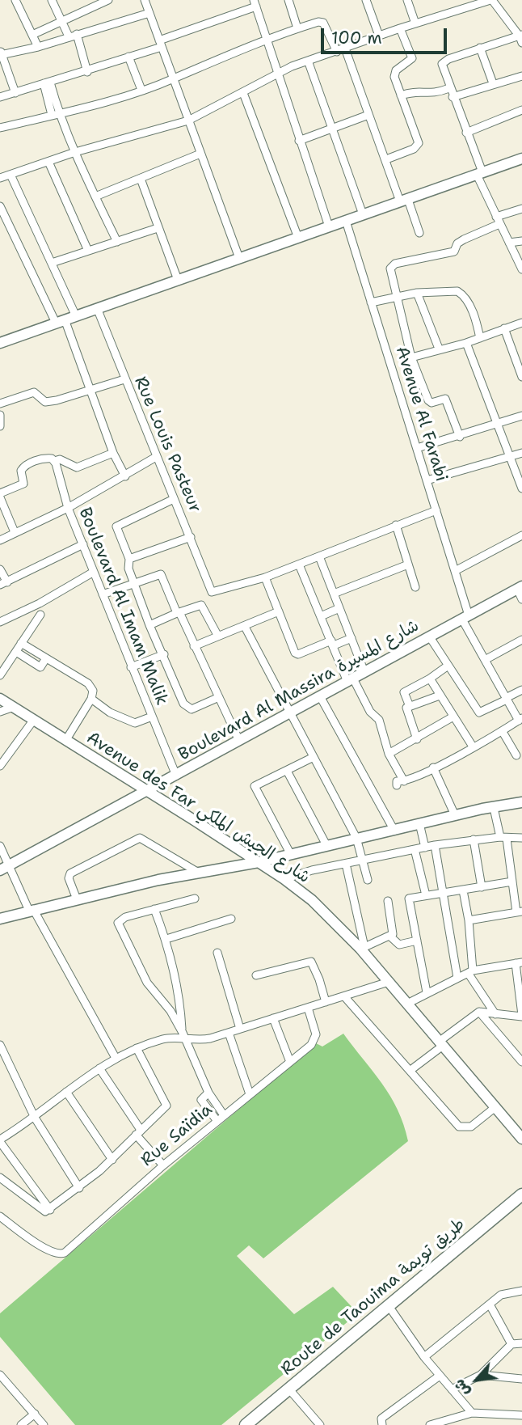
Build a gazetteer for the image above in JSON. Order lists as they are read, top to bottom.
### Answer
{
  "streets": {
    "main road": ["Boulevard Al Massira شارع المسيرة", "Avenue des Far شارع الجيش الملكي", "Route de Taouima طريق تويمة"],
    "street": [
      "Avenue Al Farabi",
      "Rue Louis Pasteur",
      "Boulevard Al Imam Malik",
      "Rue Saïdia"
    ]
  },
  "crossings": [
    ["Avenue Al Farabi", "Boulevard Al Massira شارع المسيرة"],
    ["Boulevard Al Imam Malik", "Boulevard Al Massira شارع المسيرة"],
    ["Boulevard Al Massira شارع المسيرة", "Avenue des Far شارع الجيش الملكي"]
  ],
  "scale_bar": "100 m",
  "north": "bottom left"
}
